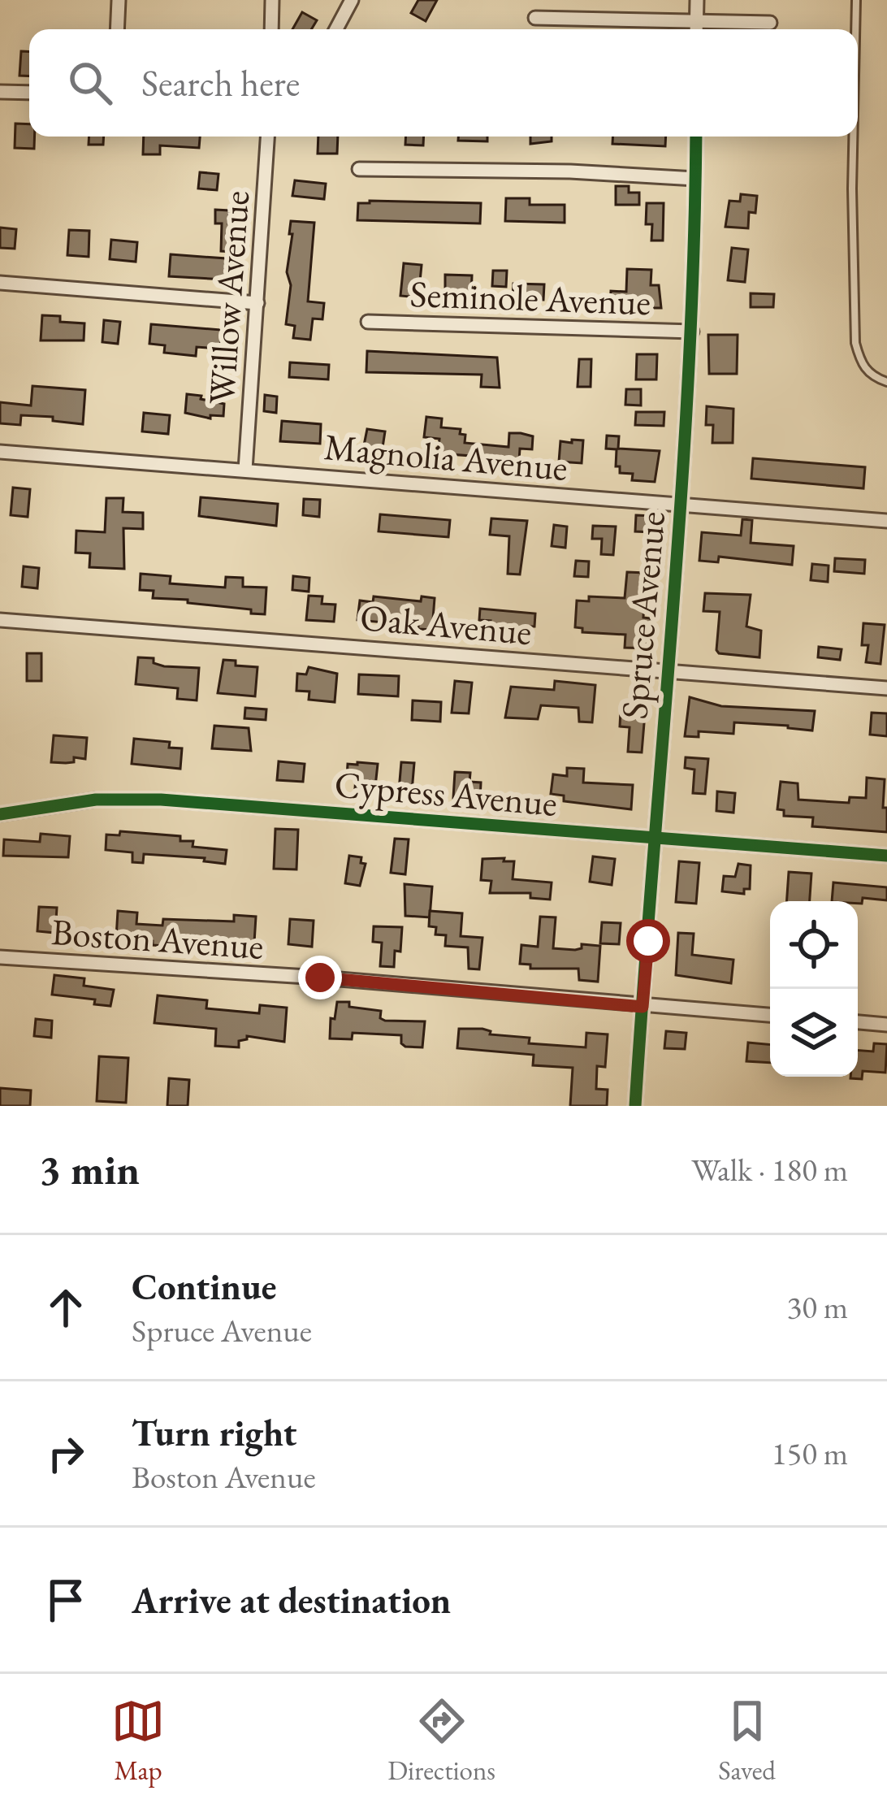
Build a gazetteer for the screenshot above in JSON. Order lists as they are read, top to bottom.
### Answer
{
  "streets": {
    "street": [
      "Willow Avenue",
      "Seminole Avenue",
      "Magnolia Avenue",
      "Spruce Avenue",
      "Oak Avenue",
      "Cypress Avenue",
      "Boston Avenue"
    ]
  },
  "crossings": [
    ["Willow Avenue", "Magnolia Avenue"],
    ["Seminole Avenue", "Spruce Avenue"],
    ["Magnolia Avenue", "Spruce Avenue"],
    ["Spruce Avenue", "Oak Avenue"],
    ["Spruce Avenue", "Cypress Avenue"],
    ["Spruce Avenue", "Boston Avenue"]
  ],
  "page": {
    "search": "Search here",
    "heading": ["3 min", "Walk · 180 m"],
    "list": [
      ["Continue", "Spruce Avenue", "30 m"],
      ["Turn right", "Boston Avenue", "150 m"],
      "Arrive at destination"
    ],
    "nav": ["Map", "Directions", "Saved"]
  }
}
